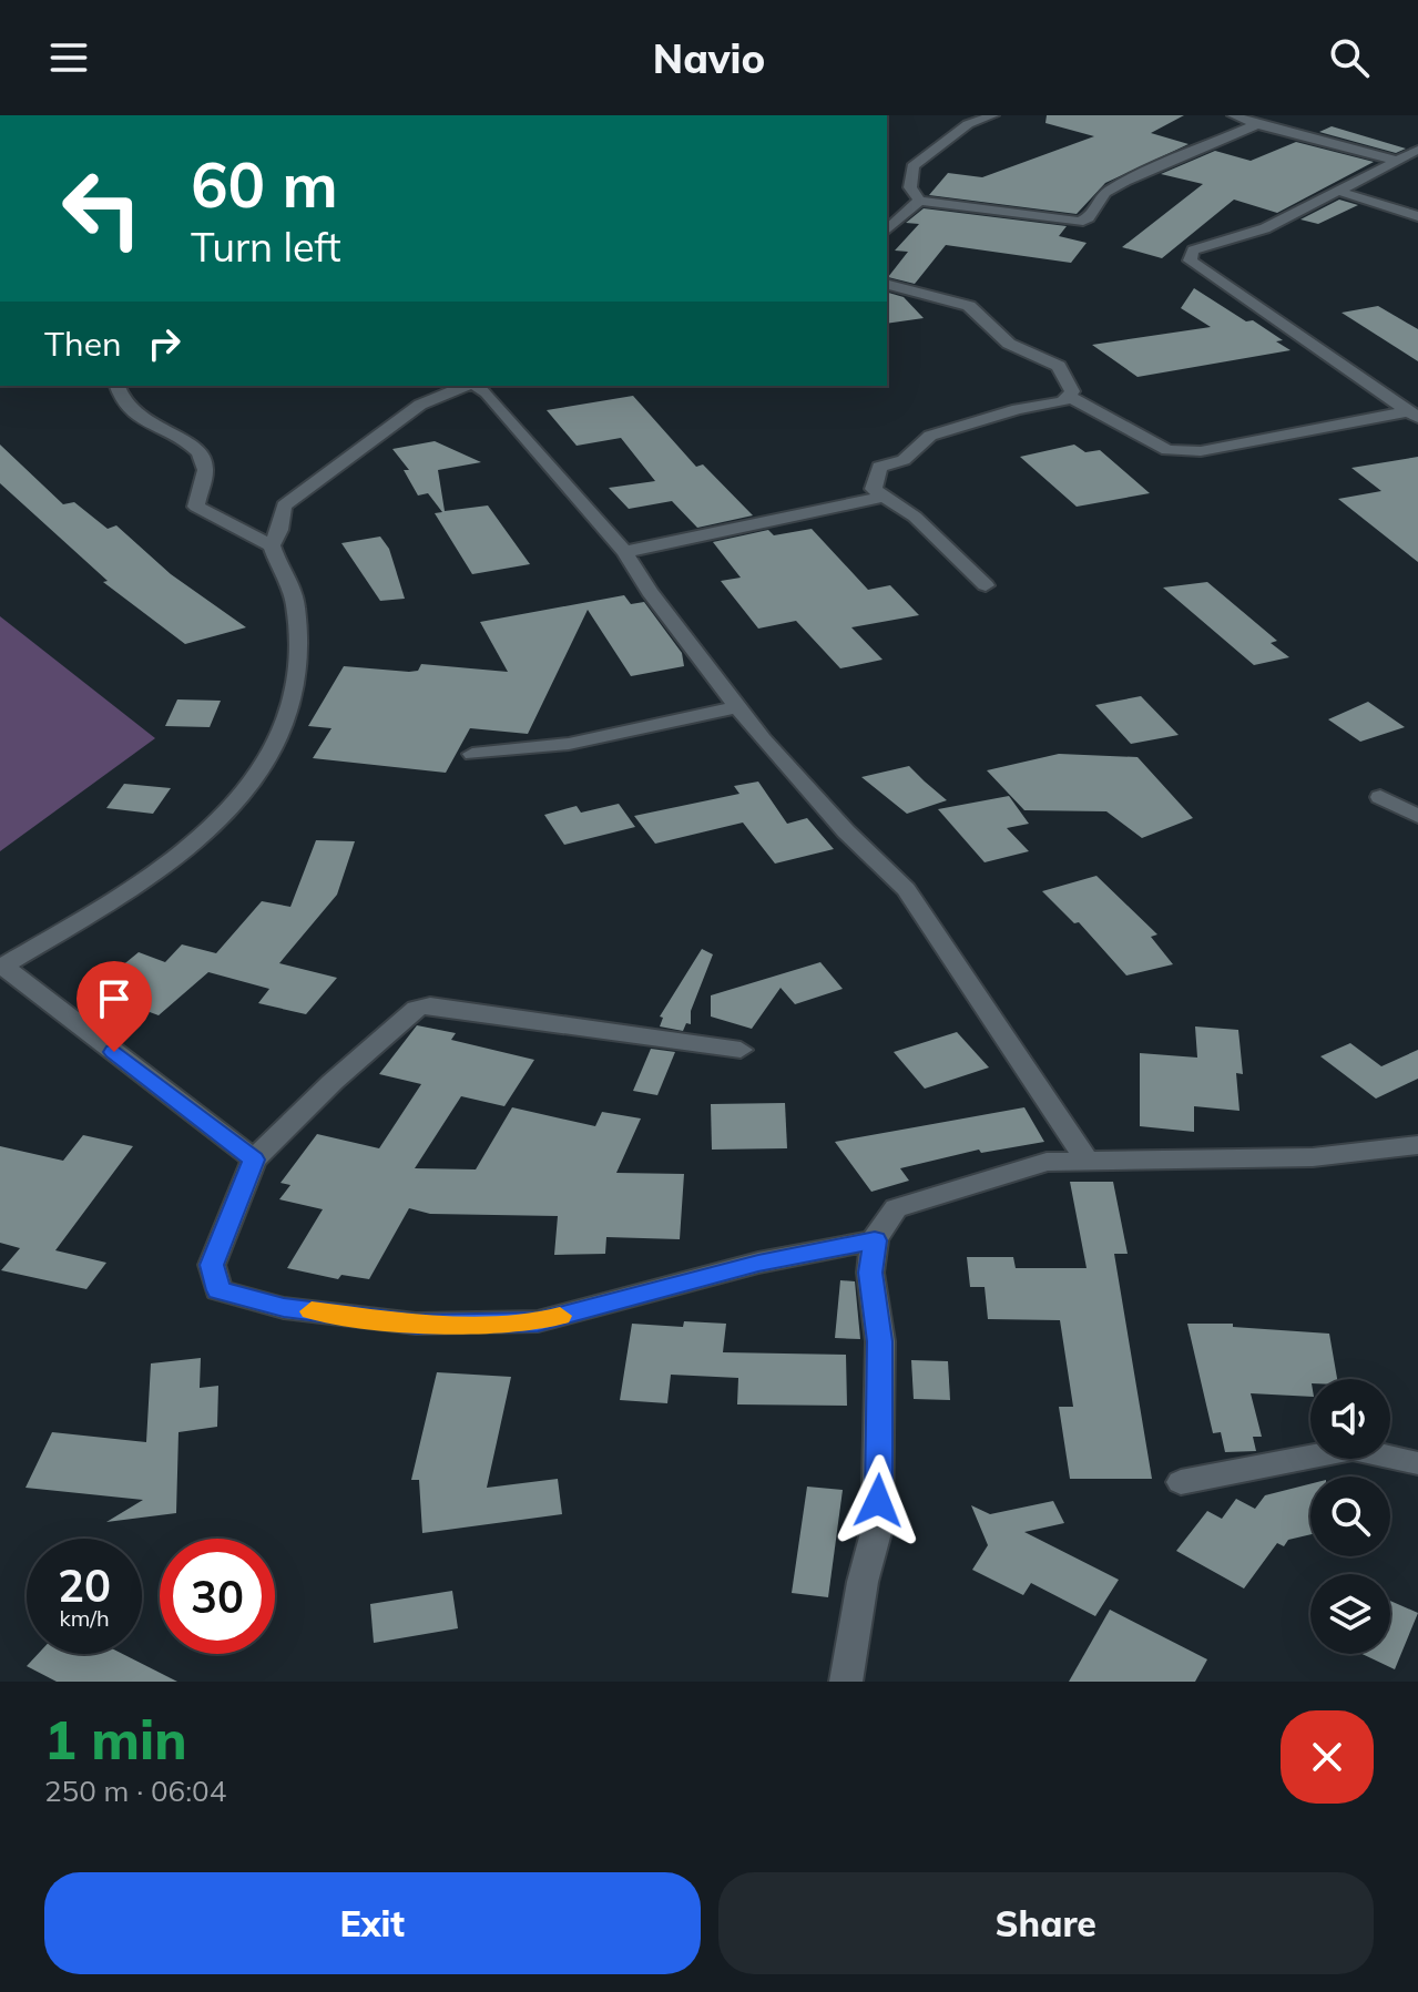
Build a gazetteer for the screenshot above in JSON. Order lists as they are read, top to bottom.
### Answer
{
  "page": {
    "header": "Navio",
    "turn": ["60 m", "Turn left"],
    "then": "Then",
    "speed": "20 km/h",
    "limit": "30",
    "heading": ["1 min", "250 m · 06:04"],
    "buttons": ["Exit", "Share"]
  }
}
